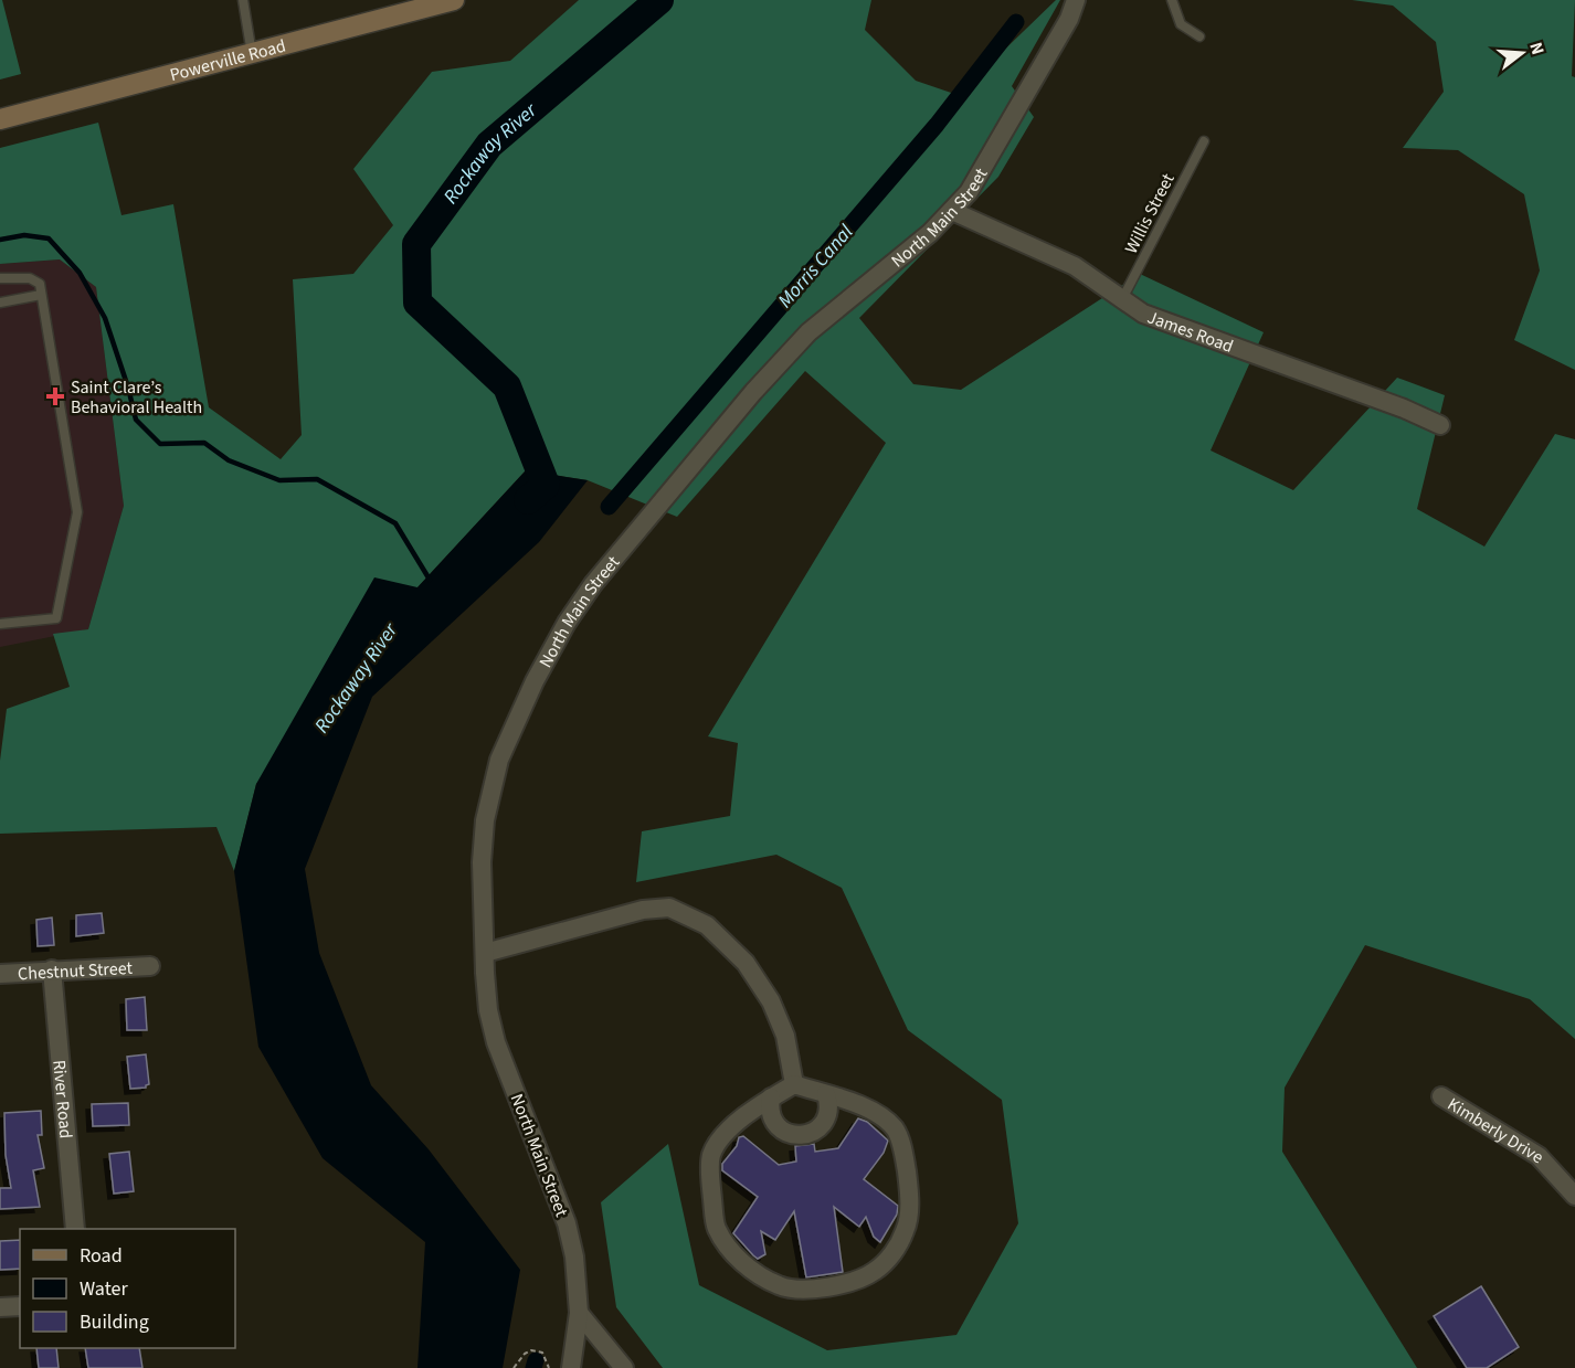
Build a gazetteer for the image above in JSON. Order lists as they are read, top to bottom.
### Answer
{
  "streets": {
    "main road": ["Powerville Road"],
    "street": [
      "North Main Street",
      "James Road",
      "Chestnut Street",
      "River Road",
      "Kimberly Drive"
    ],
    "lane": ["Willis Street"]
  },
  "crossings": [
    ["Willis Street", "James Road"],
    ["North Main Street", "James Road"],
    ["Chestnut Street", "River Road"]
  ],
  "water": ["Rockaway River", "Morris Canal"],
  "places": {
    "health": ["Saint Clare’s Behavioral Health"]
  },
  "legend": ["Road", "Water", "Building"],
  "north": "right"
}
